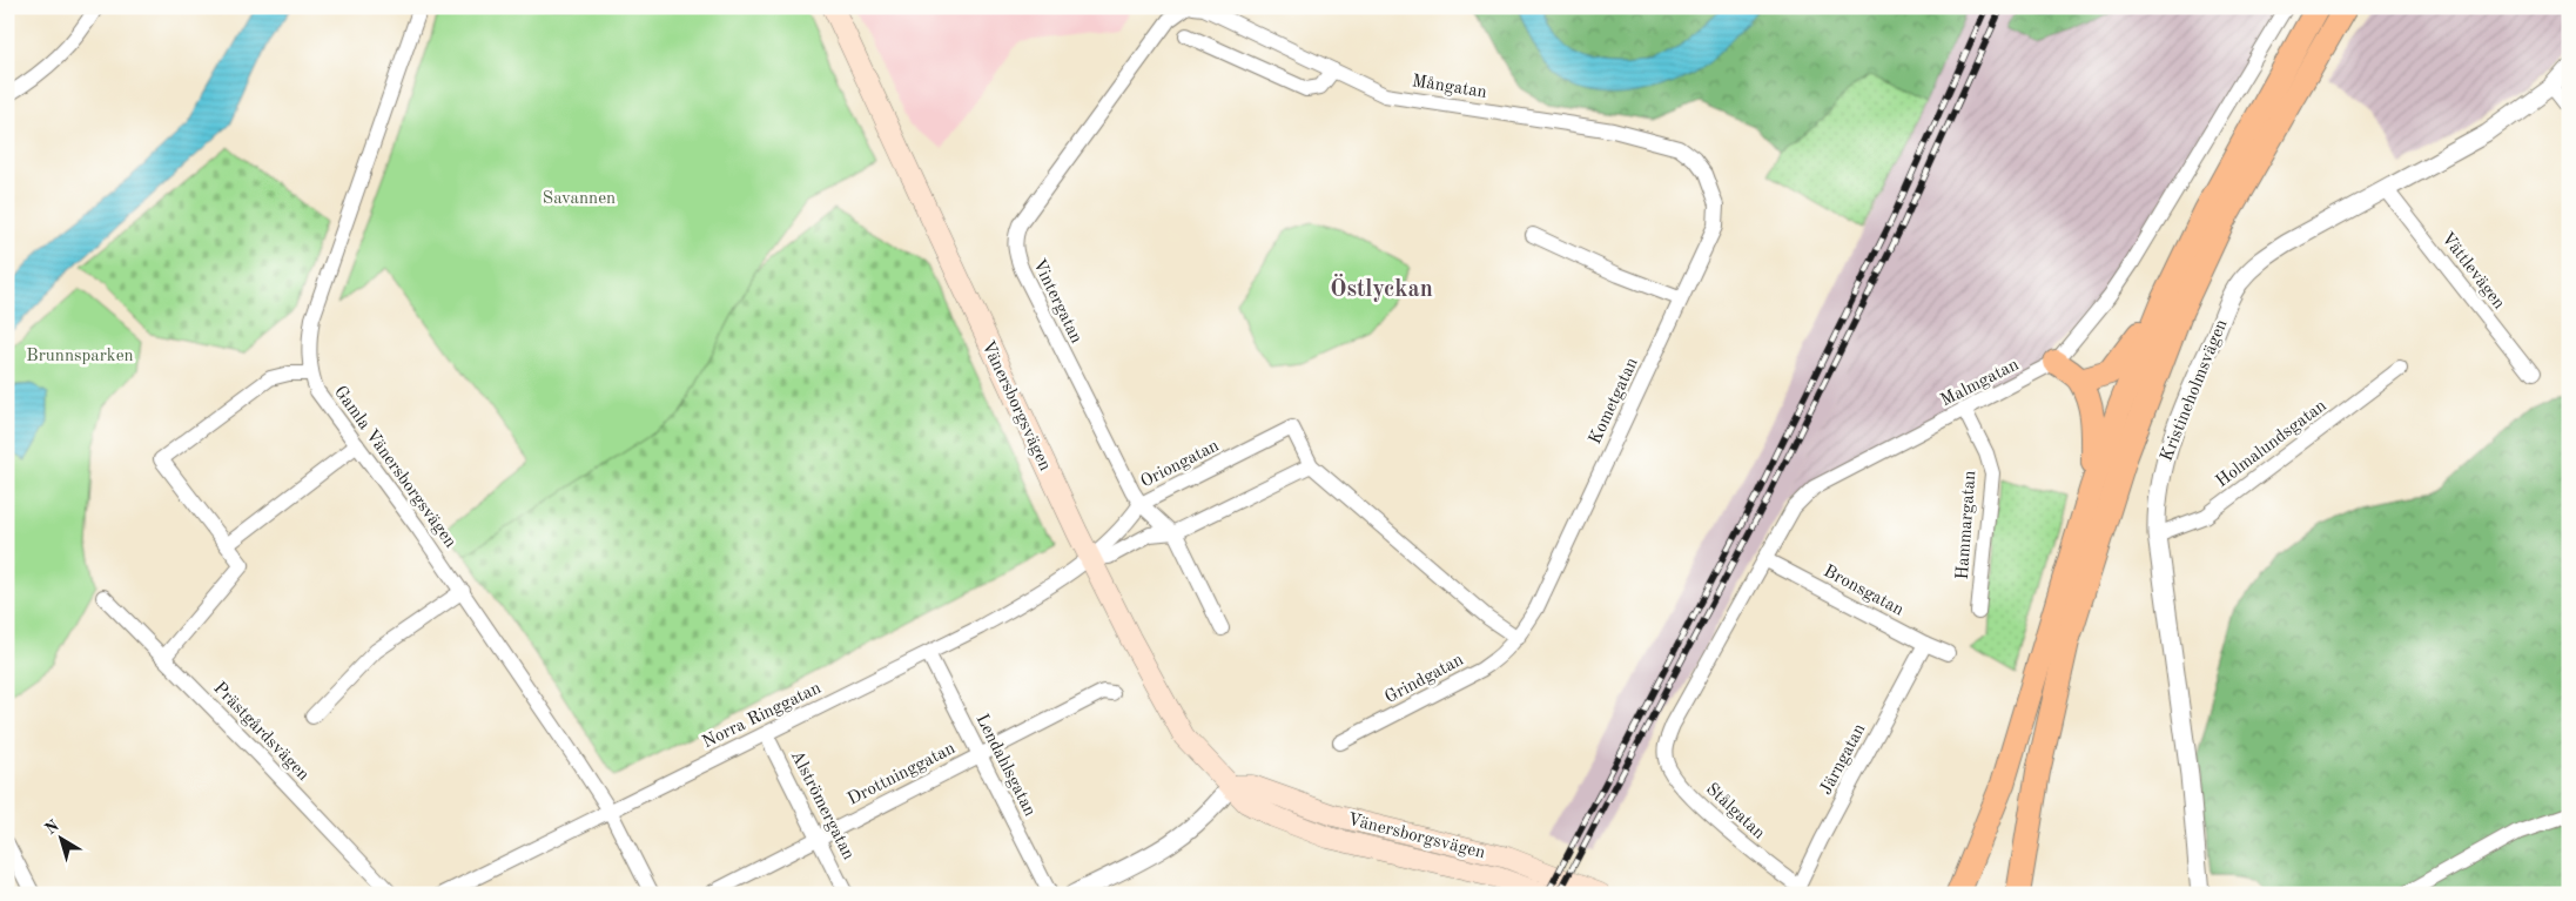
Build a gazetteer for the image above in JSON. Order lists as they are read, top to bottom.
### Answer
{
  "streets": {
    "main road": ["Vänersborgsvägen"],
    "street": [
      "Mångatan",
      "Vättlevägen",
      "Vintergatan",
      "Malmgatan",
      "Kristineholmsvägen",
      "Kometgatan",
      "Holmalundsgatan",
      "Oriongatan",
      "Gamla Vänersborgsvägen",
      "Hammargatan",
      "Bronsgatan",
      "Grindgatan",
      "Norra Ringgatan",
      "Prästgårdsvägen",
      "Järngatan",
      "Lendahlsgatan",
      "Drottninggatan",
      "Alströmergatan",
      "Stålgatan"
    ]
  },
  "crossings": [
    ["Mångatan", "Kometgatan"],
    ["Vättlevägen", "Kristineholmsvägen"],
    ["Vintergatan", "Oriongatan"],
    ["Malmgatan", "Hammargatan"],
    ["Malmgatan", "Bronsgatan"],
    ["Malmgatan", "Stålgatan"],
    ["Kristineholmsvägen", "Holmalundsgatan"],
    ["Kometgatan", "Oriongatan"],
    ["Kometgatan", "Grindgatan"],
    ["Vänersborgsvägen", "Oriongatan"],
    ["Vänersborgsvägen", "Norra Ringgatan"],
    ["Oriongatan", "Grindgatan"],
    ["Oriongatan", "Norra Ringgatan"],
    ["Gamla Vänersborgsvägen", "Norra Ringgatan"],
    ["Bronsgatan", "Järngatan"],
    ["Norra Ringgatan", "Lendahlsgatan"],
    ["Norra Ringgatan", "Alströmergatan"],
    ["Järngatan", "Stålgatan"],
    ["Lendahlsgatan", "Drottninggatan"],
    ["Drottninggatan", "Alströmergatan"]
  ],
  "districts": ["Östlyckan"],
  "parks": ["Savannen", "Brunnsparken"],
  "north": "top left"
}
